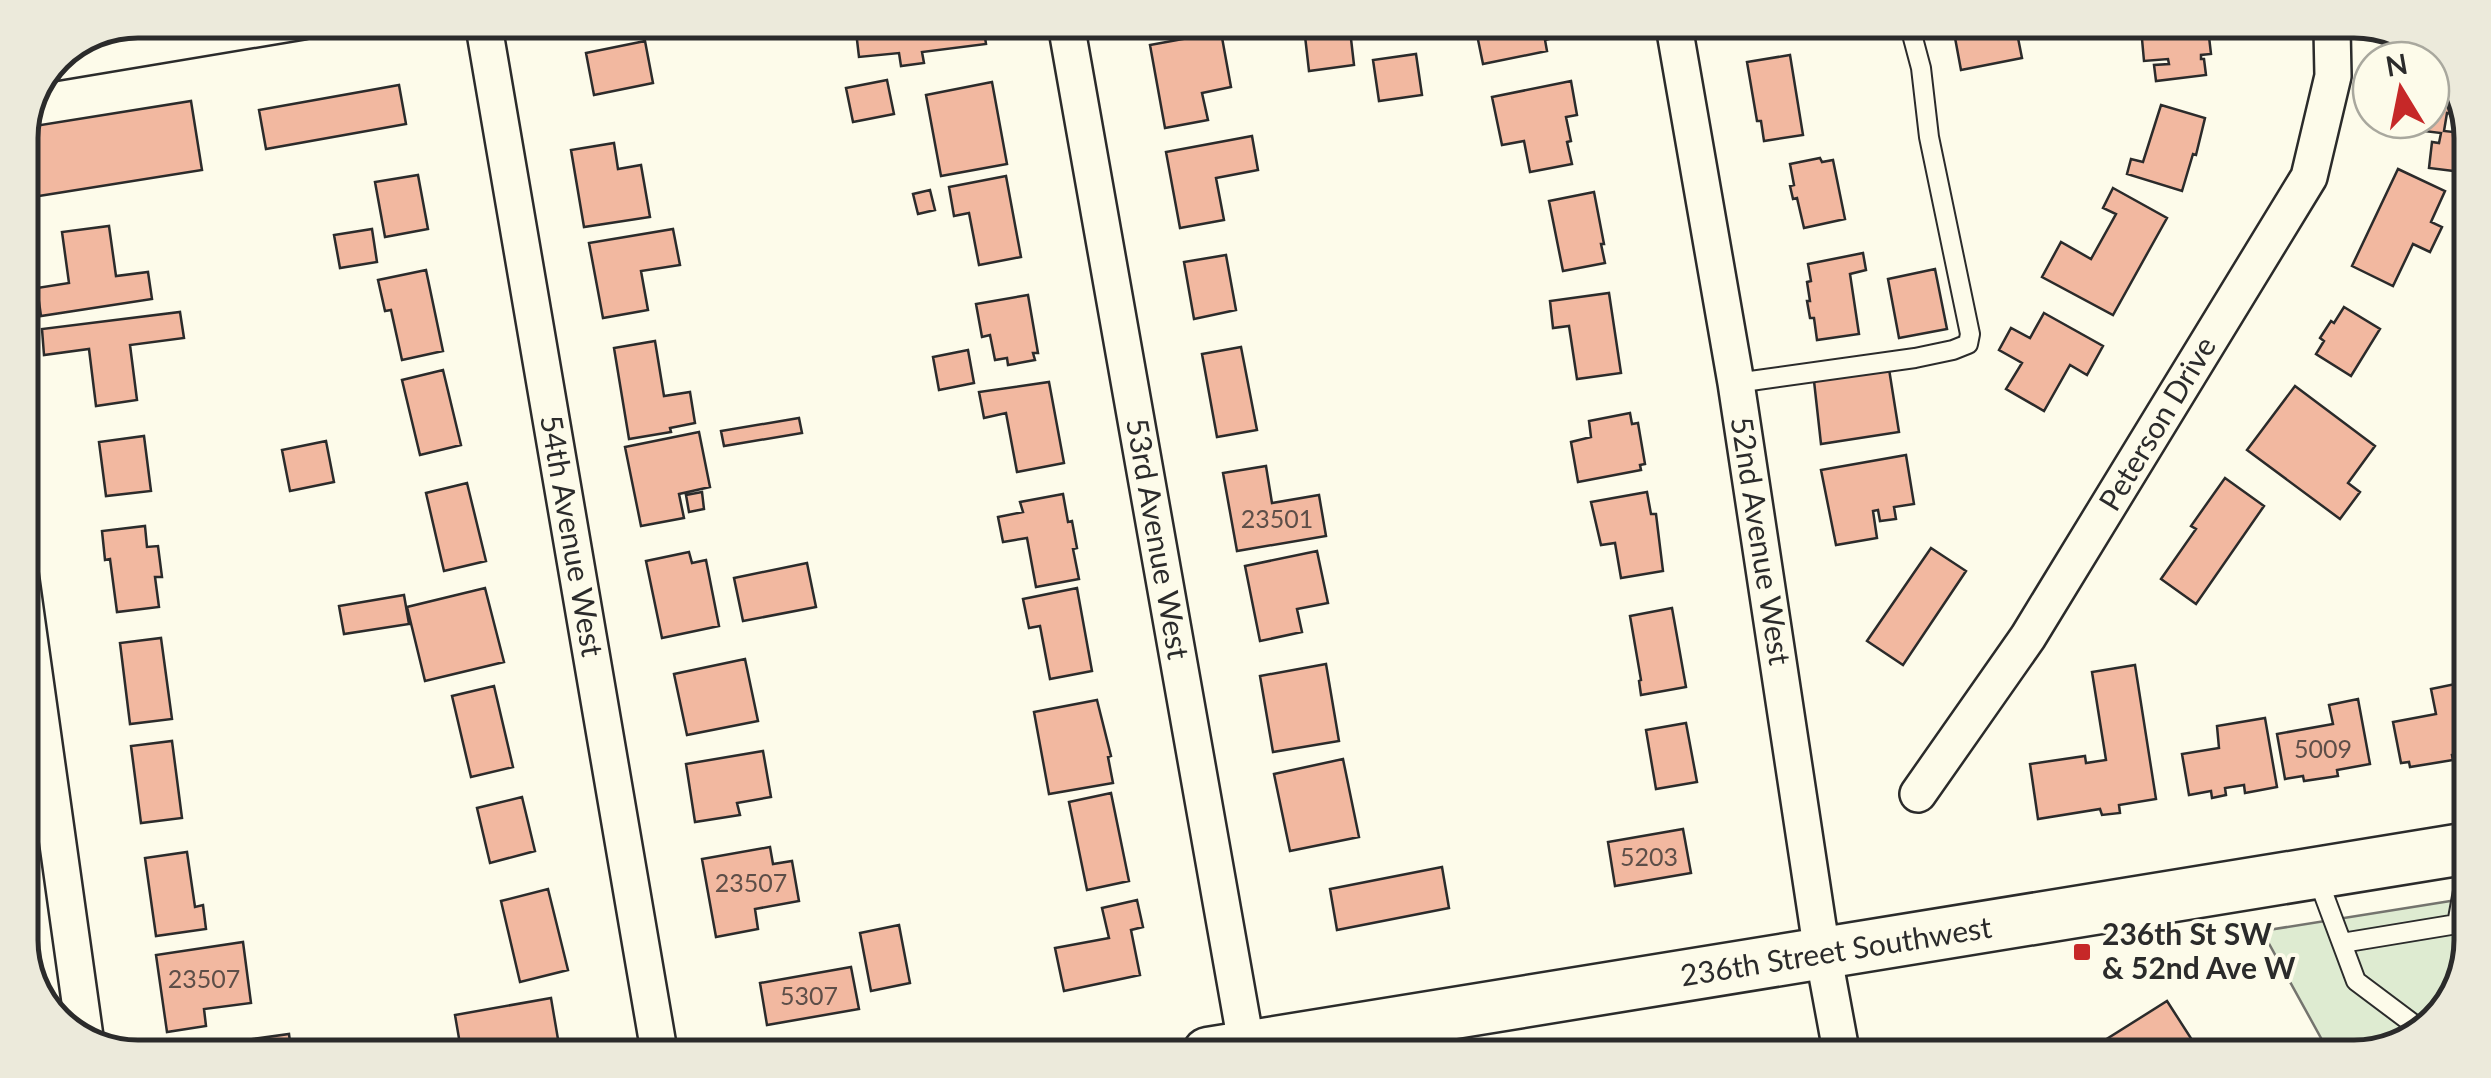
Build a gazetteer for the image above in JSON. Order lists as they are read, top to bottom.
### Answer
{
  "streets": {
    "main road": ["236th Street Southwest"],
    "street": [
      "Peterson Drive",
      "54th Avenue West",
      "53rd Avenue West",
      "52nd Avenue West"
    ]
  },
  "crossings": [
    ["52nd Avenue West", "236th Street Southwest"]
  ],
  "places": {
    "transit": ["236th St SW & 52nd Ave W"]
  },
  "house_numbers": [
    "23501",
    "5009",
    "5203",
    "23507",
    "23507",
    "5307"
  ],
  "north": "top"
}
